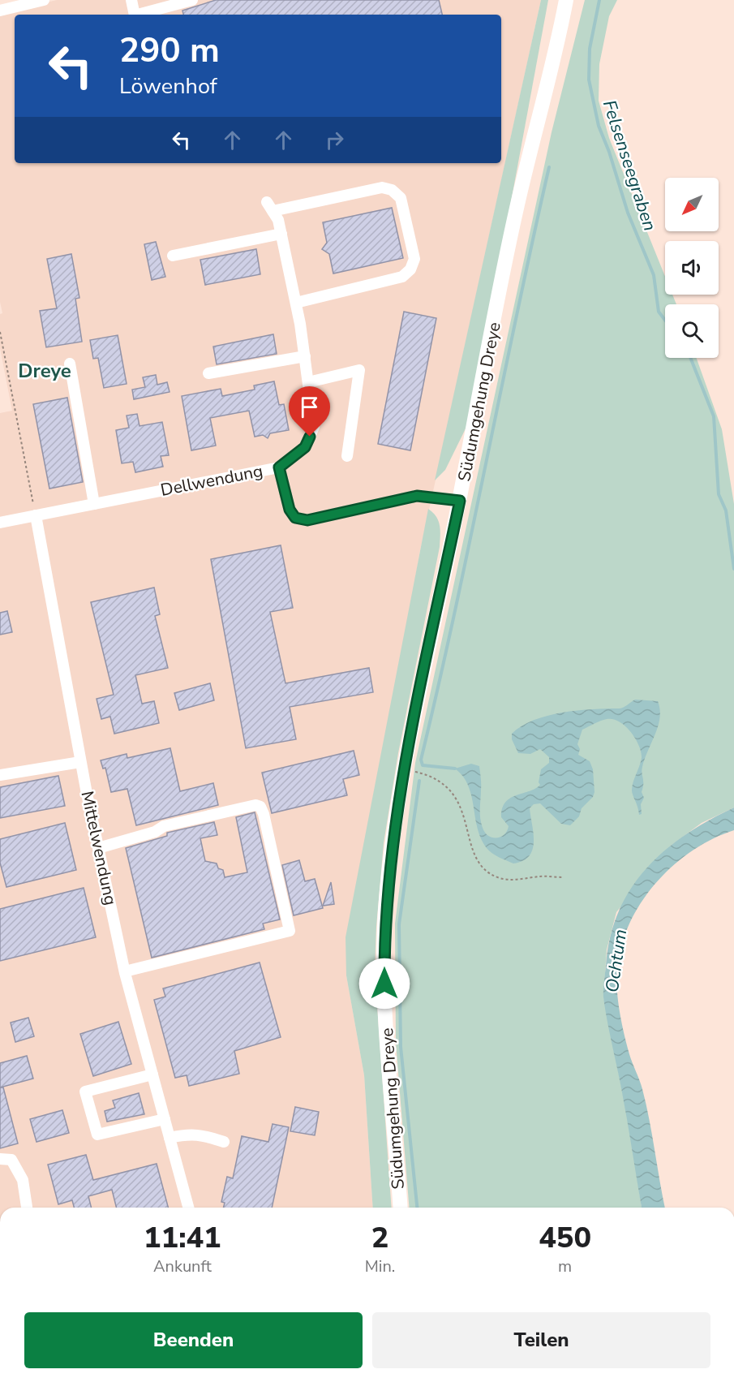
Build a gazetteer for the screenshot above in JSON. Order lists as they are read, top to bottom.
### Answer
{
  "streets": {
    "main road": ["Südumgehung Dreye"],
    "street": ["Dellwendung", "Mittelwendung"]
  },
  "crossings": [
    ["Dellwendung", "Mittelwendung"]
  ],
  "districts": ["Dreye"],
  "water": ["Felsenseegraben", "Ochtum"],
  "north": "bottom left",
  "page": {
    "turn": ["290 m", "Löwenhof"],
    "eta": [
      "11:41",
      "Ankunft",
      "2",
      "Min.",
      "450",
      "m"
    ],
    "buttons": ["Beenden", "Teilen"]
  }
}
